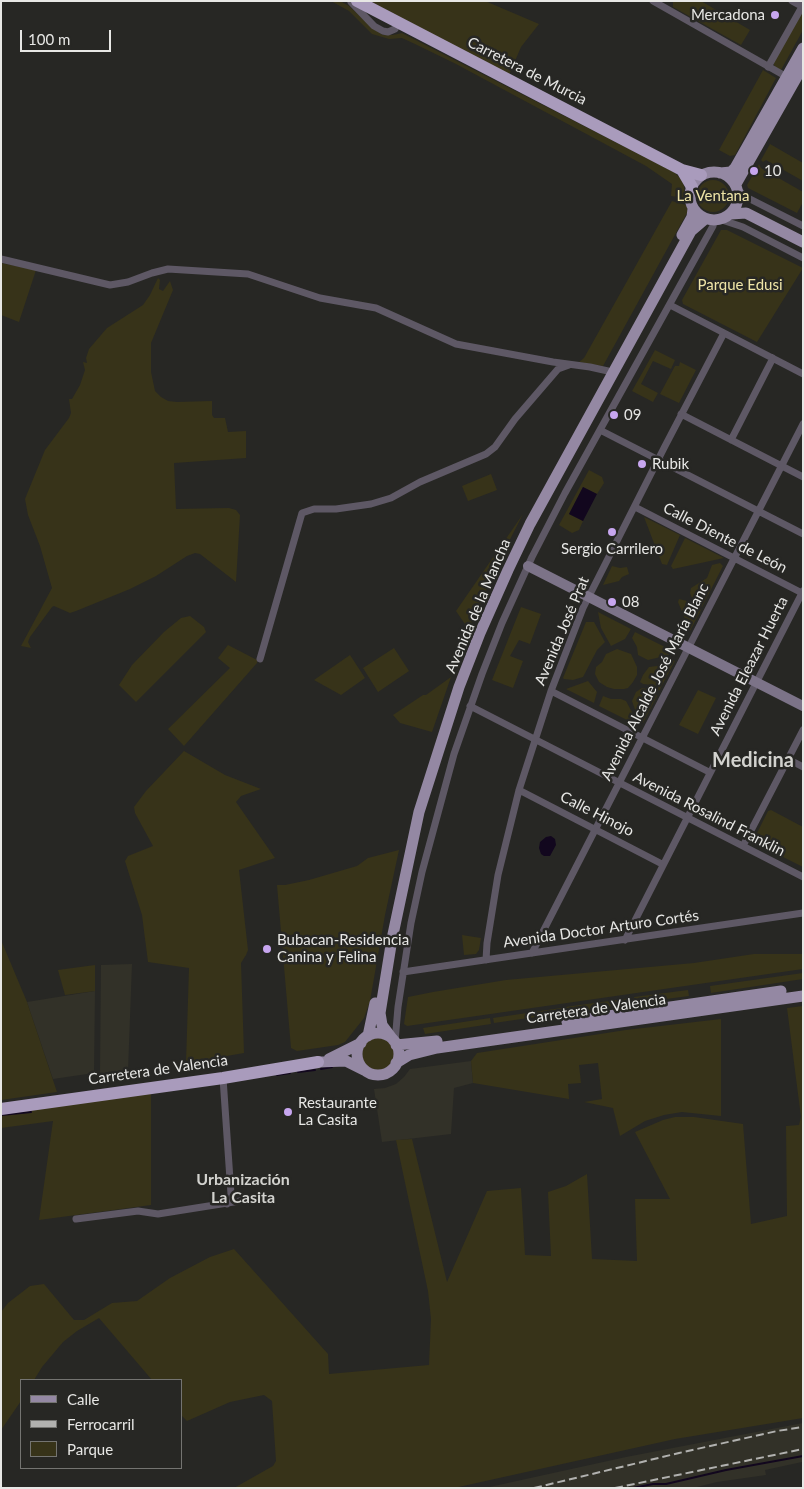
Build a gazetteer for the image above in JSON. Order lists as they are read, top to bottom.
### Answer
{
  "streets": {
    "highway": ["Carretera de Murcia", "Carretera de Valencia"],
    "main road": ["Avenida de la Mancha"],
    "street": [
      "Calle Diente de León",
      "Avenida José Prat",
      "Avenida Eleazar Huerta",
      "Avenida Alcalde José María Blanc",
      "Calle Hinojo",
      "Avenida Rosalind Franklin",
      "Avenida Doctor Arturo Cortés"
    ]
  },
  "crossings": [
    ["Carretera de Murcia", "Avenida de la Mancha"],
    ["Calle Diente de León", "Avenida José Prat"],
    ["Calle Diente de León", "Avenida Eleazar Huerta"],
    ["Calle Diente de León", "Avenida Alcalde José María Blanc"],
    ["Avenida de la Mancha", "Avenida Rosalind Franklin"],
    ["Avenida de la Mancha", "Avenida Doctor Arturo Cortés"],
    ["Avenida de la Mancha", "Carretera de Valencia"],
    ["Avenida José Prat", "Calle Hinojo"],
    ["Avenida José Prat", "Avenida Rosalind Franklin"],
    ["Avenida José Prat", "Avenida Doctor Arturo Cortés"],
    ["Avenida Eleazar Huerta", "Calle Hinojo"],
    ["Avenida Eleazar Huerta", "Avenida Rosalind Franklin"],
    ["Avenida Eleazar Huerta", "Avenida Doctor Arturo Cortés"],
    ["Avenida Alcalde José María Blanc", "Calle Hinojo"],
    ["Avenida Alcalde José María Blanc", "Avenida Rosalind Franklin"],
    ["Avenida Alcalde José María Blanc", "Avenida Doctor Arturo Cortés"]
  ],
  "districts": ["Medicina", "Urbanización La Casita"],
  "parks": ["La Ventana", "Parque Edusi"],
  "places": [
    "Mercadona",
    "10",
    "09",
    "Rubik",
    "Sergio Carrilero",
    "08",
    "Bubacan-Residencia Canina y Felina",
    "Restaurante La Casita"
  ],
  "legend": ["Calle", "Ferrocarril", "Parque"],
  "scale_bar": "100 m"
}
